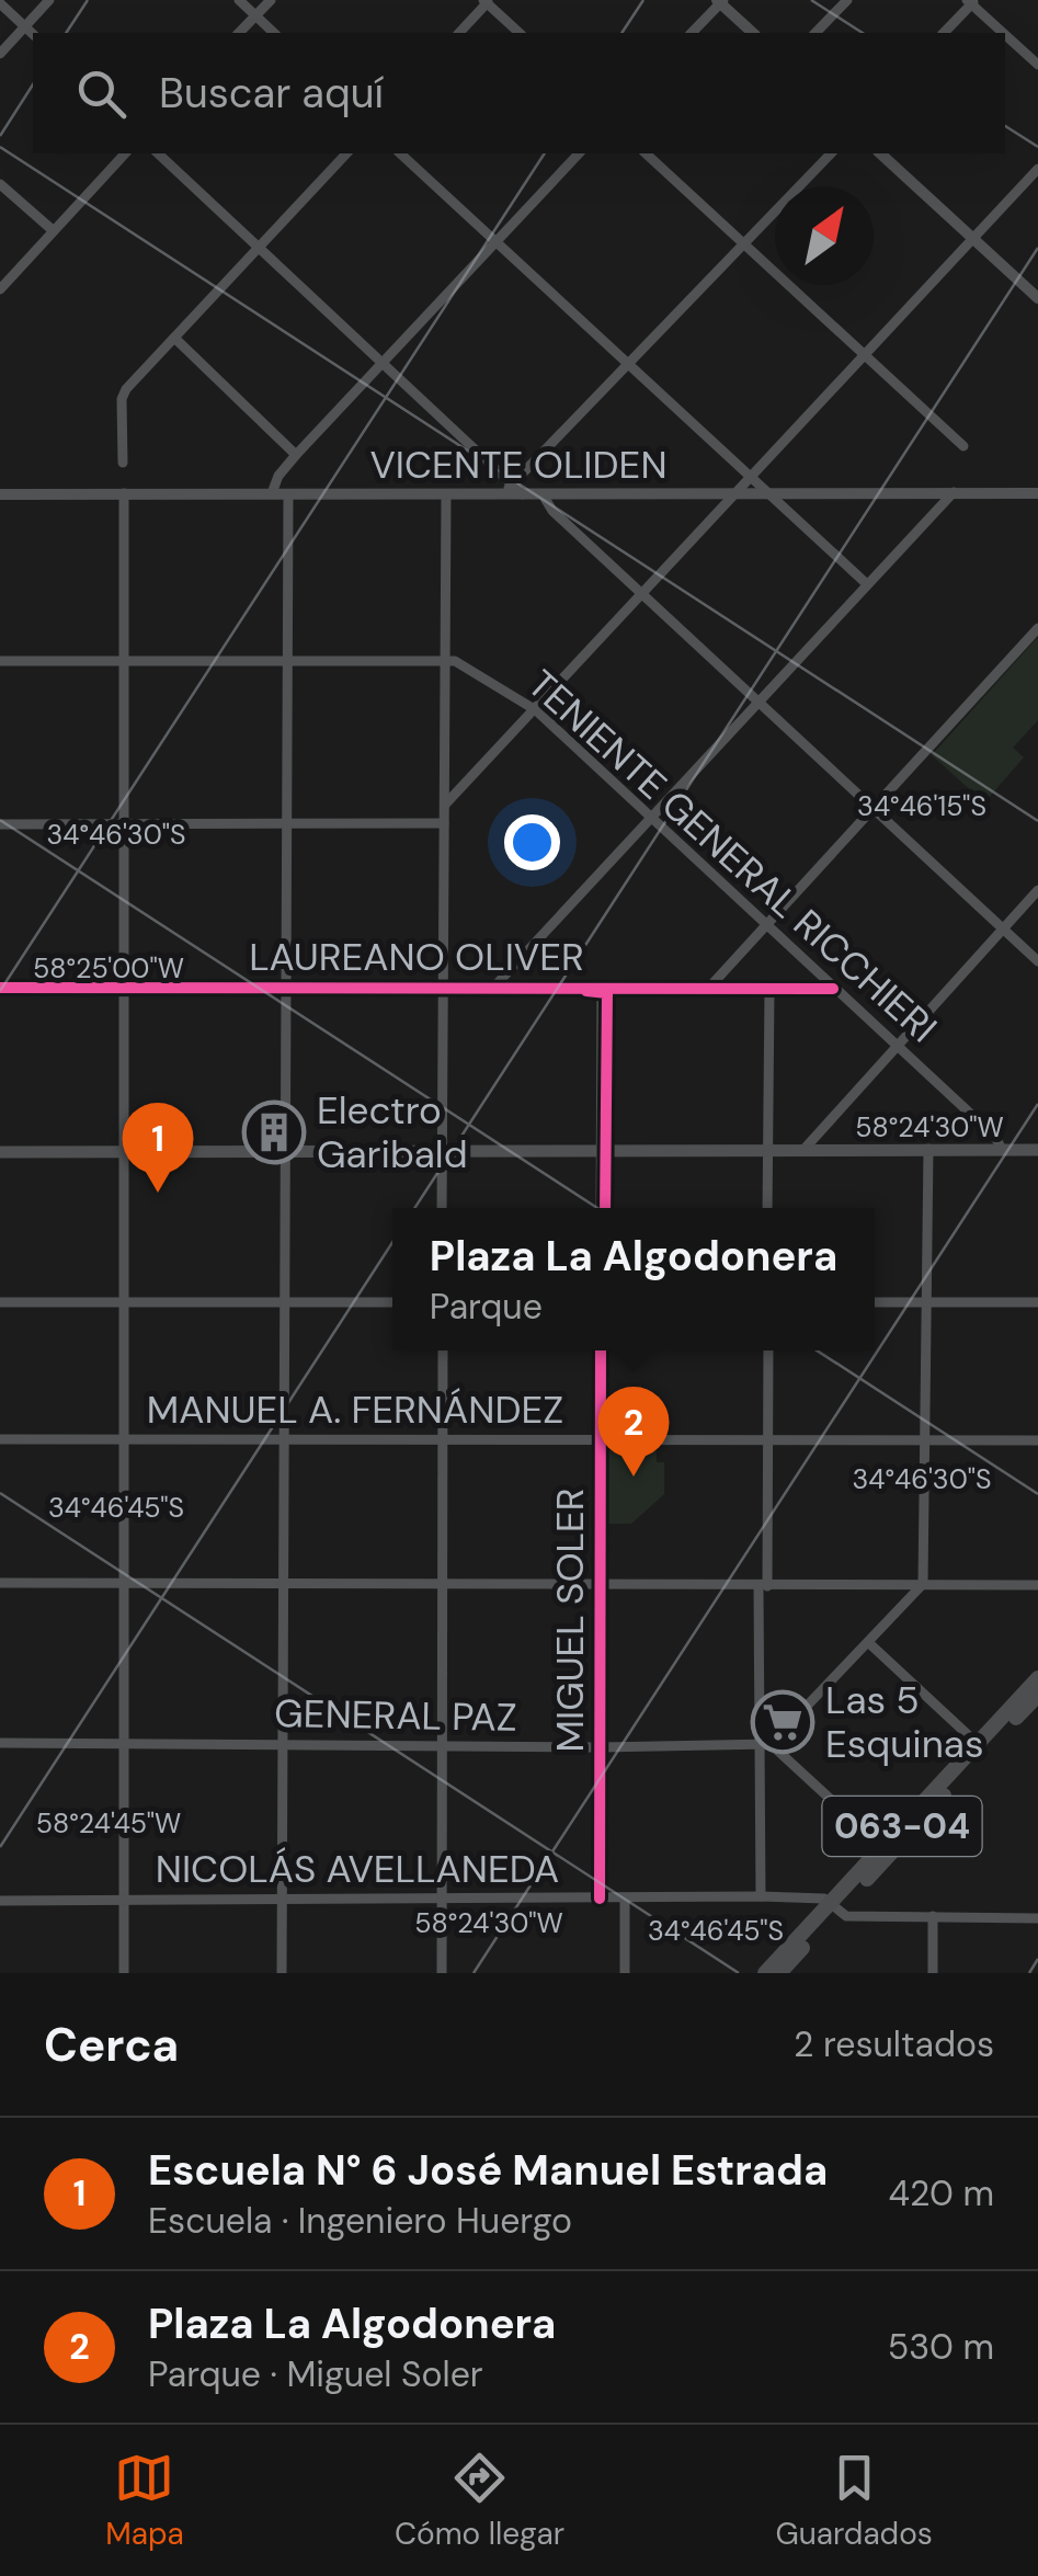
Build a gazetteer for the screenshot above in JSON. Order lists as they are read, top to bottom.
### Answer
{
  "streets": {
    "main road": ["063-04"],
    "street": [
      "VICENTE OLIDEN",
      "TENIENTE GENERAL RICCHIERI",
      "LAUREANO OLIVER",
      "MANUEL A. FERNÁNDEZ",
      "MIGUEL SOLER",
      "GENERAL PAZ",
      "NICOLÁS AVELLANEDA"
    ]
  },
  "crossings": [
    ["TENIENTE GENERAL RICCHIERI", "LAUREANO OLIVER"],
    ["MANUEL A. FERNÁNDEZ", "MIGUEL SOLER"],
    ["MIGUEL SOLER", "GENERAL PAZ"],
    ["MIGUEL SOLER", "NICOLÁS AVELLANEDA"],
    ["063-04", "NICOLÁS AVELLANEDA"]
  ],
  "places": {
    "building": ["Electro Garibald"],
    "supermarket": ["Las 5 Esquinas"]
  },
  "north": "top right",
  "page": {
    "search": "Buscar aquí",
    "pins": ["1", "2"],
    "popup": ["Plaza La Algodonera", "Parque"],
    "heading": ["Cerca", "2 resultados"],
    "list": [
      {
        "mark": "1",
        "name": "Escuela N° 6 José Manuel Estrada",
        "note": "Escuela · Ingeniero Huergo",
        "value": "420 m"
      },
      {
        "mark": "2",
        "name": "Plaza La Algodonera",
        "note": "Parque · Miguel Soler",
        "value": "530 m"
      }
    ],
    "nav": ["Mapa", "Cómo llegar", "Guardados"]
  },
  "coordinates": [
    "34°46'15\"S",
    "34°46'30\"S",
    "58°25'00\"W",
    "58°24'30\"W",
    "34°46'45\"S",
    "58°24'45\"W"
  ]
}
